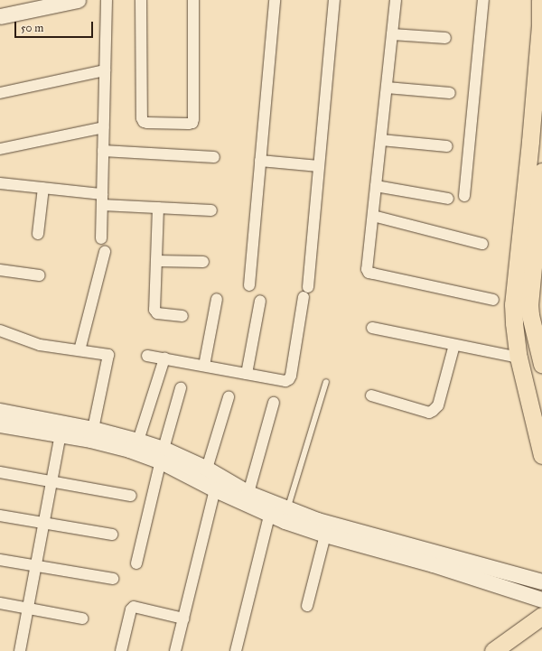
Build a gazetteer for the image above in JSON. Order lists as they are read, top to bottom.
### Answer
{
  "scale_bar": "50 m"
}
